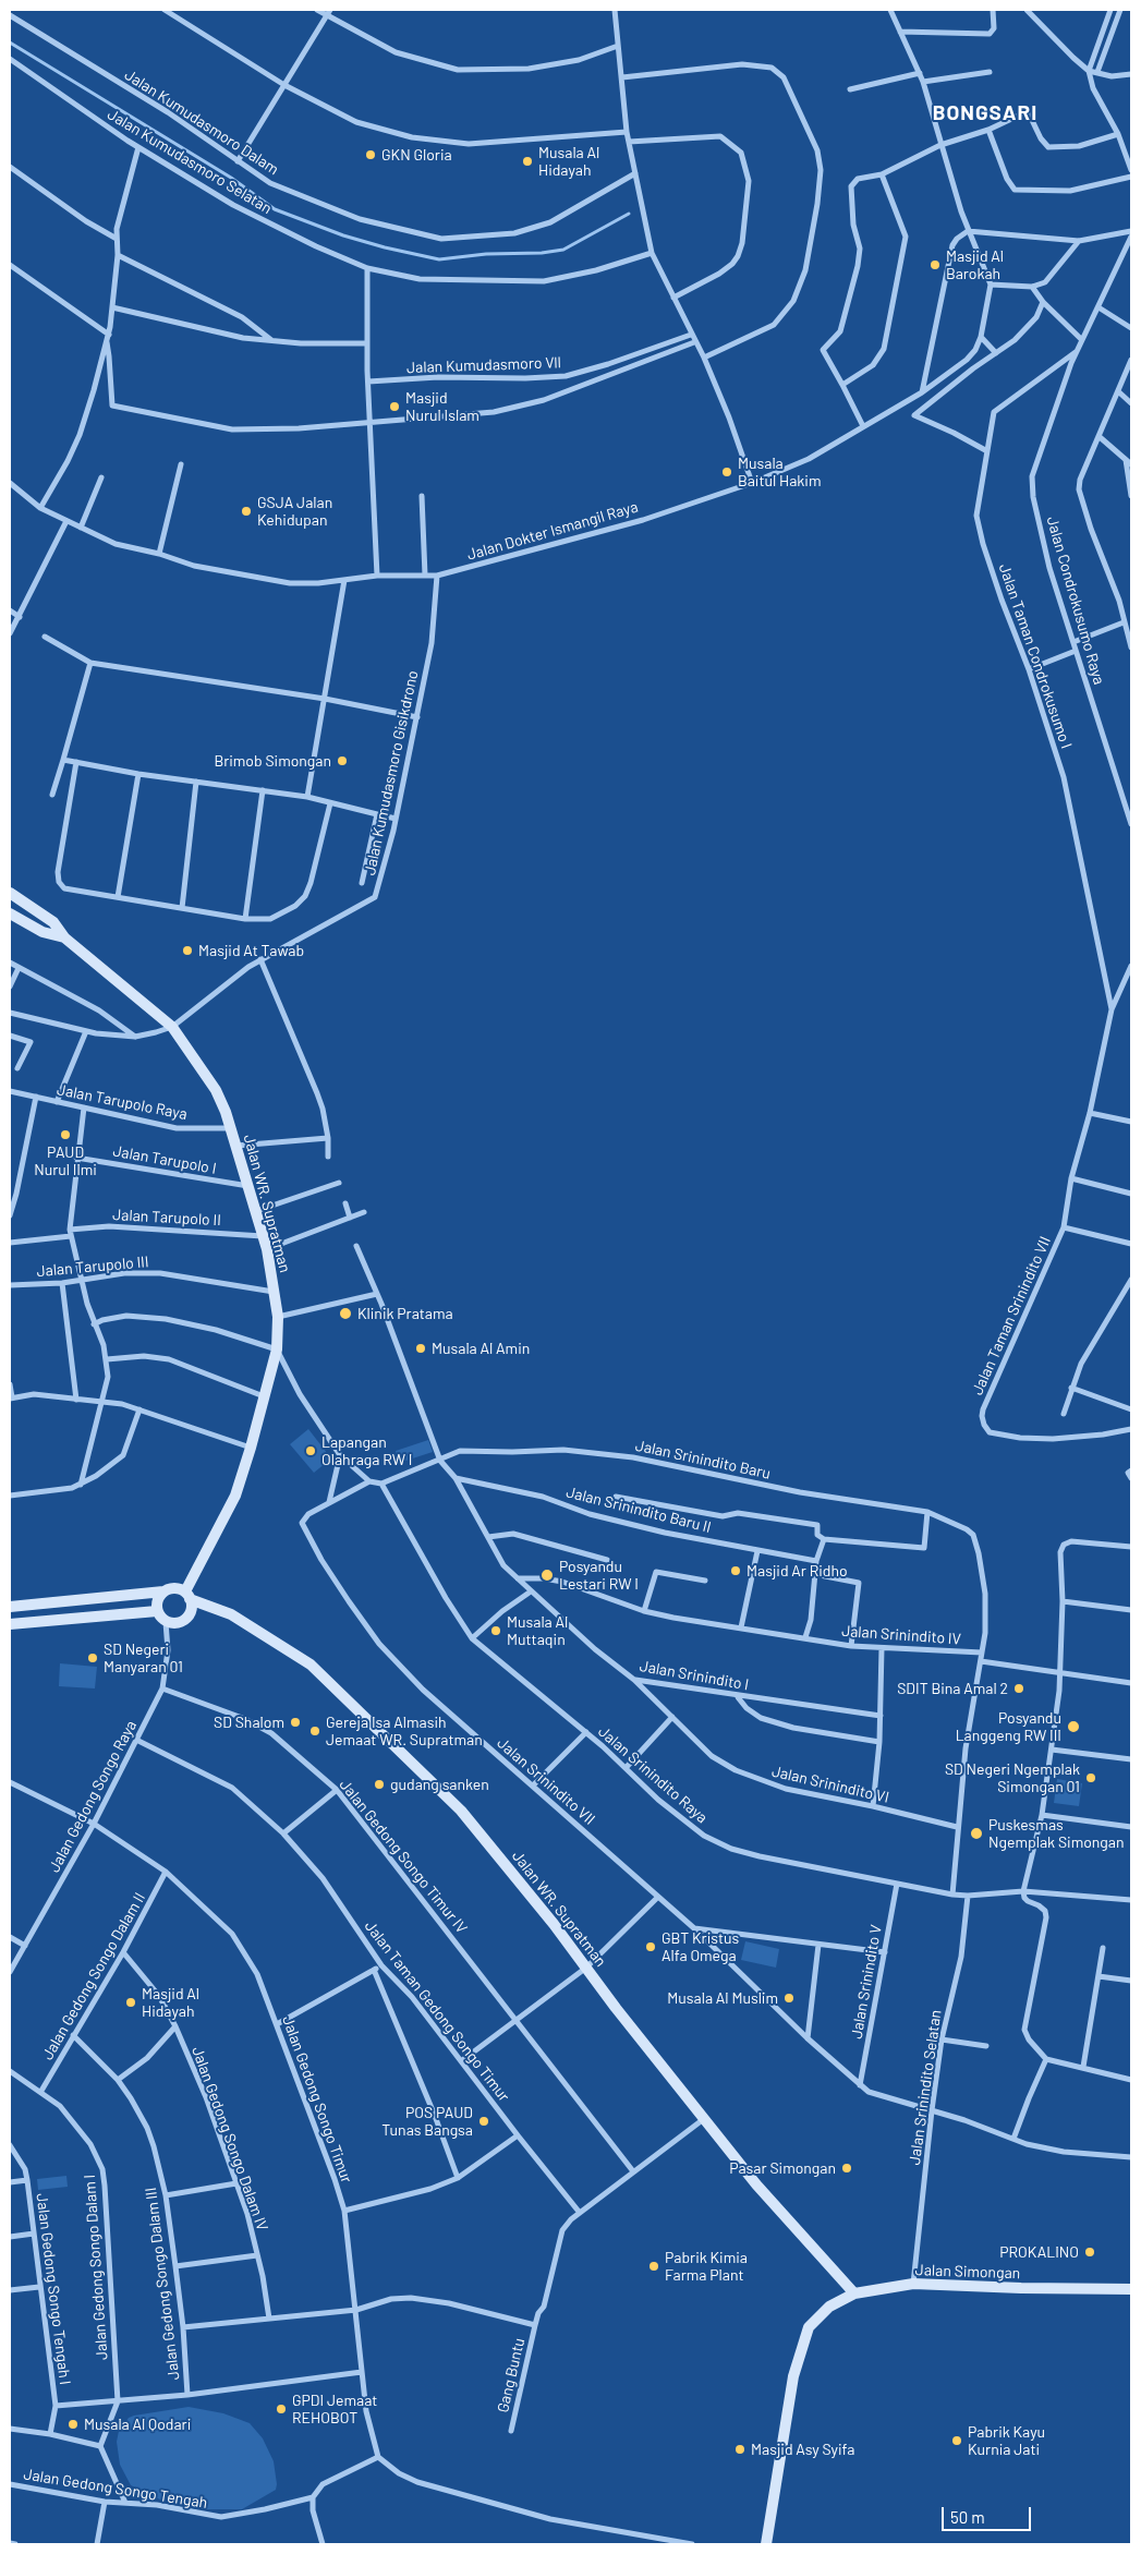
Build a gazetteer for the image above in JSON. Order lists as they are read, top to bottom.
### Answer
{
  "streets": {
    "main road": ["Jalan WR. Supratman", "Jalan Simongan"],
    "street": [
      "Jalan Kumudasmoro Dalam",
      "Jalan Kumudasmoro Selatan",
      "Jalan Kumudasmoro Vll",
      "Jalan Dokter Ismangil Raya",
      "Jalan Condrokusumo Raya",
      "Jalan Taman Condrokusumo I",
      "Jalan Kumudasmoro Gisikdrono",
      "Jalan Tarupolo Raya",
      "Jalan Tarupolo I",
      "Jalan Tarupolo II",
      "Jalan Tarupolo III",
      "Jalan Taman Srinindito VII",
      "Jalan Srinindito Baru",
      "Jalan Srinindito Baru II",
      "Jalan Srinindito IV",
      "Jalan Srinindito I",
      "Jalan Srinindito Raya",
      "Jalan Srinindito VII",
      "Jalan Srinindito VI",
      "Jalan Gedong Songo Raya",
      "Jalan Gedong Songo Timur IV",
      "Jalan Gedong Songo Dalam II",
      "Jalan Srinindito V",
      "Jalan Taman Gedong Songo Timur",
      "Jalan Srinindito Selatan",
      "Jalan Gedong Songo Timur",
      "Jalan Gedong Songo Dalam IV",
      "Jalan Gedong Songo Dalam I",
      "Jalan Gedong Songo Dalam III",
      "Jalan Gedong Songo Tengah I",
      "Gang Buntu",
      "Jalan Gedong Songo Tengah"
    ]
  },
  "crossings": [
    ["Jalan Dokter Ismangil Raya", "Jalan Kumudasmoro Gisikdrono"],
    ["Jalan Condrokusumo Raya", "Jalan Taman Condrokusumo I"],
    ["Jalan Kumudasmoro Gisikdrono", "Jalan WR. Supratman"],
    ["Jalan Tarupolo Raya", "Jalan WR. Supratman"],
    ["Jalan Tarupolo I", "Jalan WR. Supratman"],
    ["Jalan WR. Supratman", "Jalan Tarupolo II"],
    ["Jalan WR. Supratman", "Jalan Tarupolo III"],
    ["Jalan WR. Supratman", "Jalan Gedong Songo Raya"],
    ["Jalan WR. Supratman", "Jalan Simongan"],
    ["Jalan WR. Supratman", "Gang Buntu"],
    ["Jalan Srinindito Baru", "Jalan Srinindito IV"],
    ["Jalan Srinindito Baru", "Jalan Srinindito I"],
    ["Jalan Srinindito Baru", "Jalan Srinindito Raya"],
    ["Jalan Srinindito Baru II", "Jalan Srinindito I"],
    ["Jalan Srinindito IV", "Jalan Srinindito I"],
    ["Jalan Srinindito IV", "Jalan Srinindito Raya"],
    ["Jalan Srinindito IV", "Jalan Srinindito VI"],
    ["Jalan Srinindito I", "Jalan Srinindito VI"],
    ["Jalan Srinindito Raya", "Jalan Srinindito V"],
    ["Jalan Srinindito Raya", "Jalan Srinindito Selatan"],
    ["Jalan Srinindito VII", "Jalan Srinindito V"],
    ["Jalan Srinindito VII", "Jalan Srinindito Selatan"],
    ["Jalan Gedong Songo Raya", "Jalan Gedong Songo Timur IV"],
    ["Jalan Gedong Songo Raya", "Jalan Taman Gedong Songo Timur"],
    ["Jalan Gedong Songo Raya", "Jalan Gedong Songo Timur"],
    ["Jalan Gedong Songo Timur IV", "Gang Buntu"],
    ["Jalan Gedong Songo Dalam II", "Jalan Gedong Songo Timur"],
    ["Jalan Gedong Songo Dalam II", "Jalan Gedong Songo Dalam IV"],
    ["Jalan Gedong Songo Dalam II", "Jalan Gedong Songo Dalam I"],
    ["Jalan Gedong Songo Dalam II", "Jalan Gedong Songo Dalam III"],
    ["Jalan Taman Gedong Songo Timur", "Gang Buntu"],
    ["Jalan Srinindito Selatan", "Jalan Simongan"]
  ],
  "districts": ["BONGSARI"],
  "places": [
    "GKN Gloria",
    "Musala Al Hidayah",
    "Masjid Al Barokah",
    "Masjid Nurul Islam",
    "Musala Baitul Hakim",
    "GSJA Jalan Kehidupan",
    "Brimob Simongan",
    "Masjid At Tawab",
    "PAUD Nurul Ilmi",
    "Klinik Pratama",
    "Musala Al Amin",
    "Lapangan Olahraga RW I",
    "Masjid Ar Ridho",
    "Posyandu Lestari RW I",
    "Musala Al Muttaqin",
    "SD Negeri Manyaran 01",
    "SDIT Bina Amal 2",
    "SD Shalom",
    "Posyandu Langgeng RW III",
    "Gereja Isa Almasih Jemaat WR. Supratman",
    "SD Negeri Ngemplak Simongan 01",
    "gudang sanken",
    "Puskesmas Ngemplak Simongan",
    "GBT Kristus Alfa Omega",
    "Musala Al Muslim",
    "Masjid Al Hidayah",
    "POS PAUD Tunas Bangsa",
    "Pasar Simongan",
    "PROKALINO",
    "Pabrik Kimia Farma Plant",
    "GPDI Jemaat REHOBOT",
    "Musala Al Qodari",
    "Pabrik Kayu Kurnia Jati",
    "Masjid Asy Syifa"
  ],
  "scale_bar": "50 m"
}
